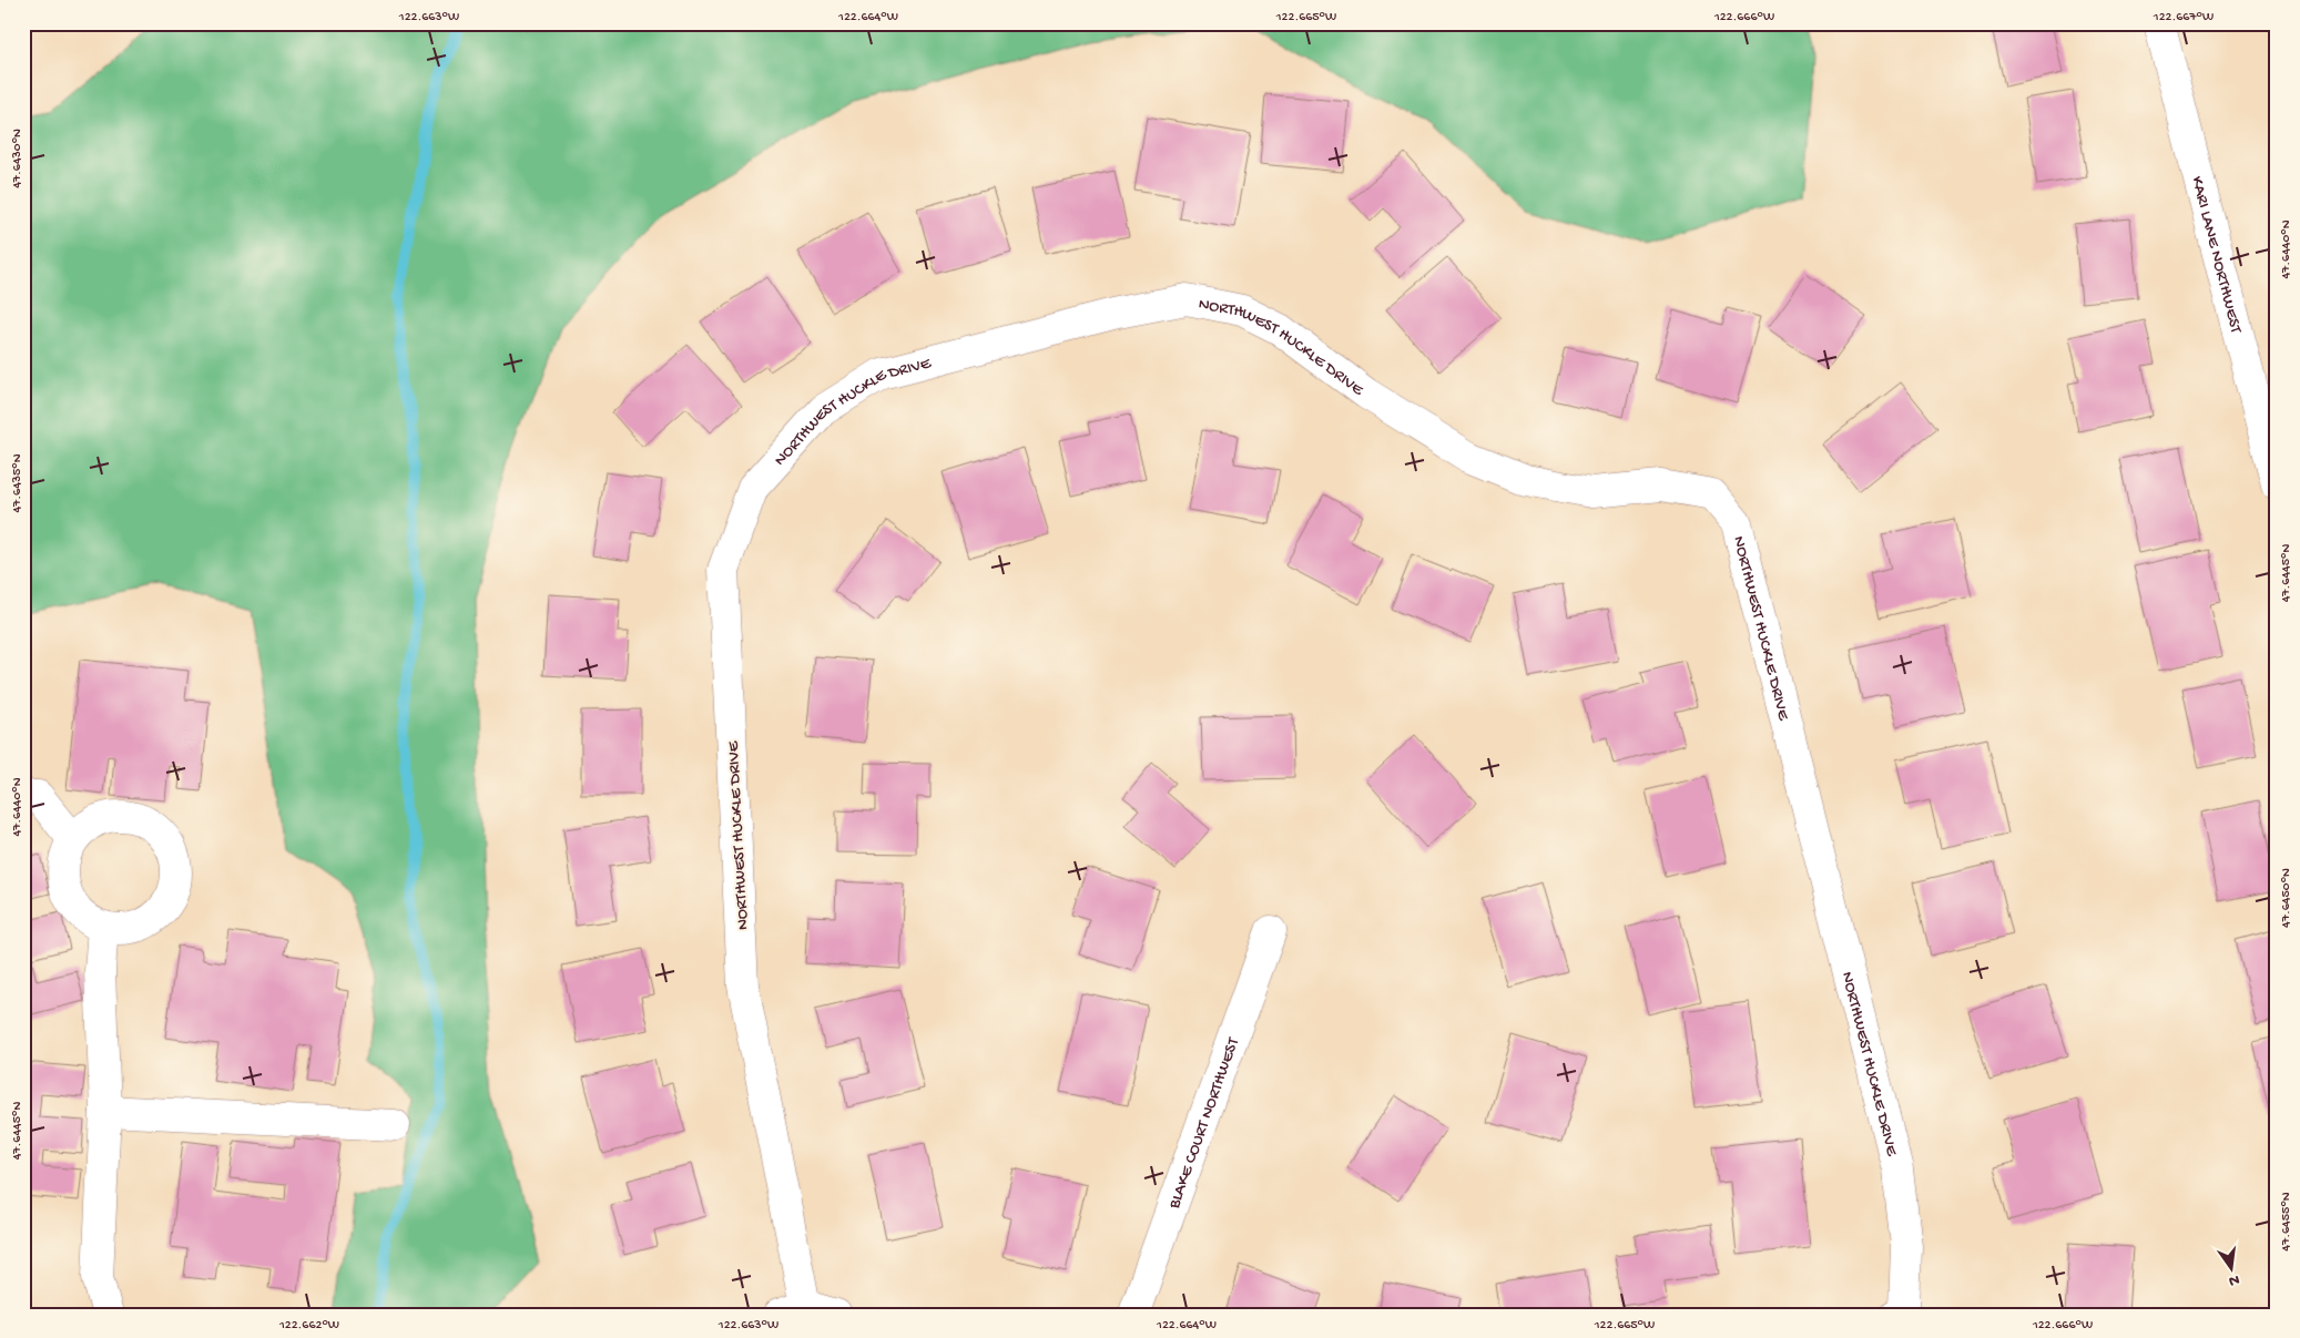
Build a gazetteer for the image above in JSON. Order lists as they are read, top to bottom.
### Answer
{
  "streets": {
    "street": ["KARI LANE NORTHWEST", "NORTHWEST HUCKLE DRIVE", "BLAKE COURT NORTHWEST"]
  },
  "north": "bottom",
  "coordinates": [
    "122.663°W",
    "122.664°W",
    "122.665°W",
    "122.666°W",
    "122.667°W",
    "47.6430°N",
    "47.6440°N",
    "47.6435°N",
    "47.6445°N",
    "47.6450°N",
    "47.6455°N",
    "122.662°W"
  ]
}
